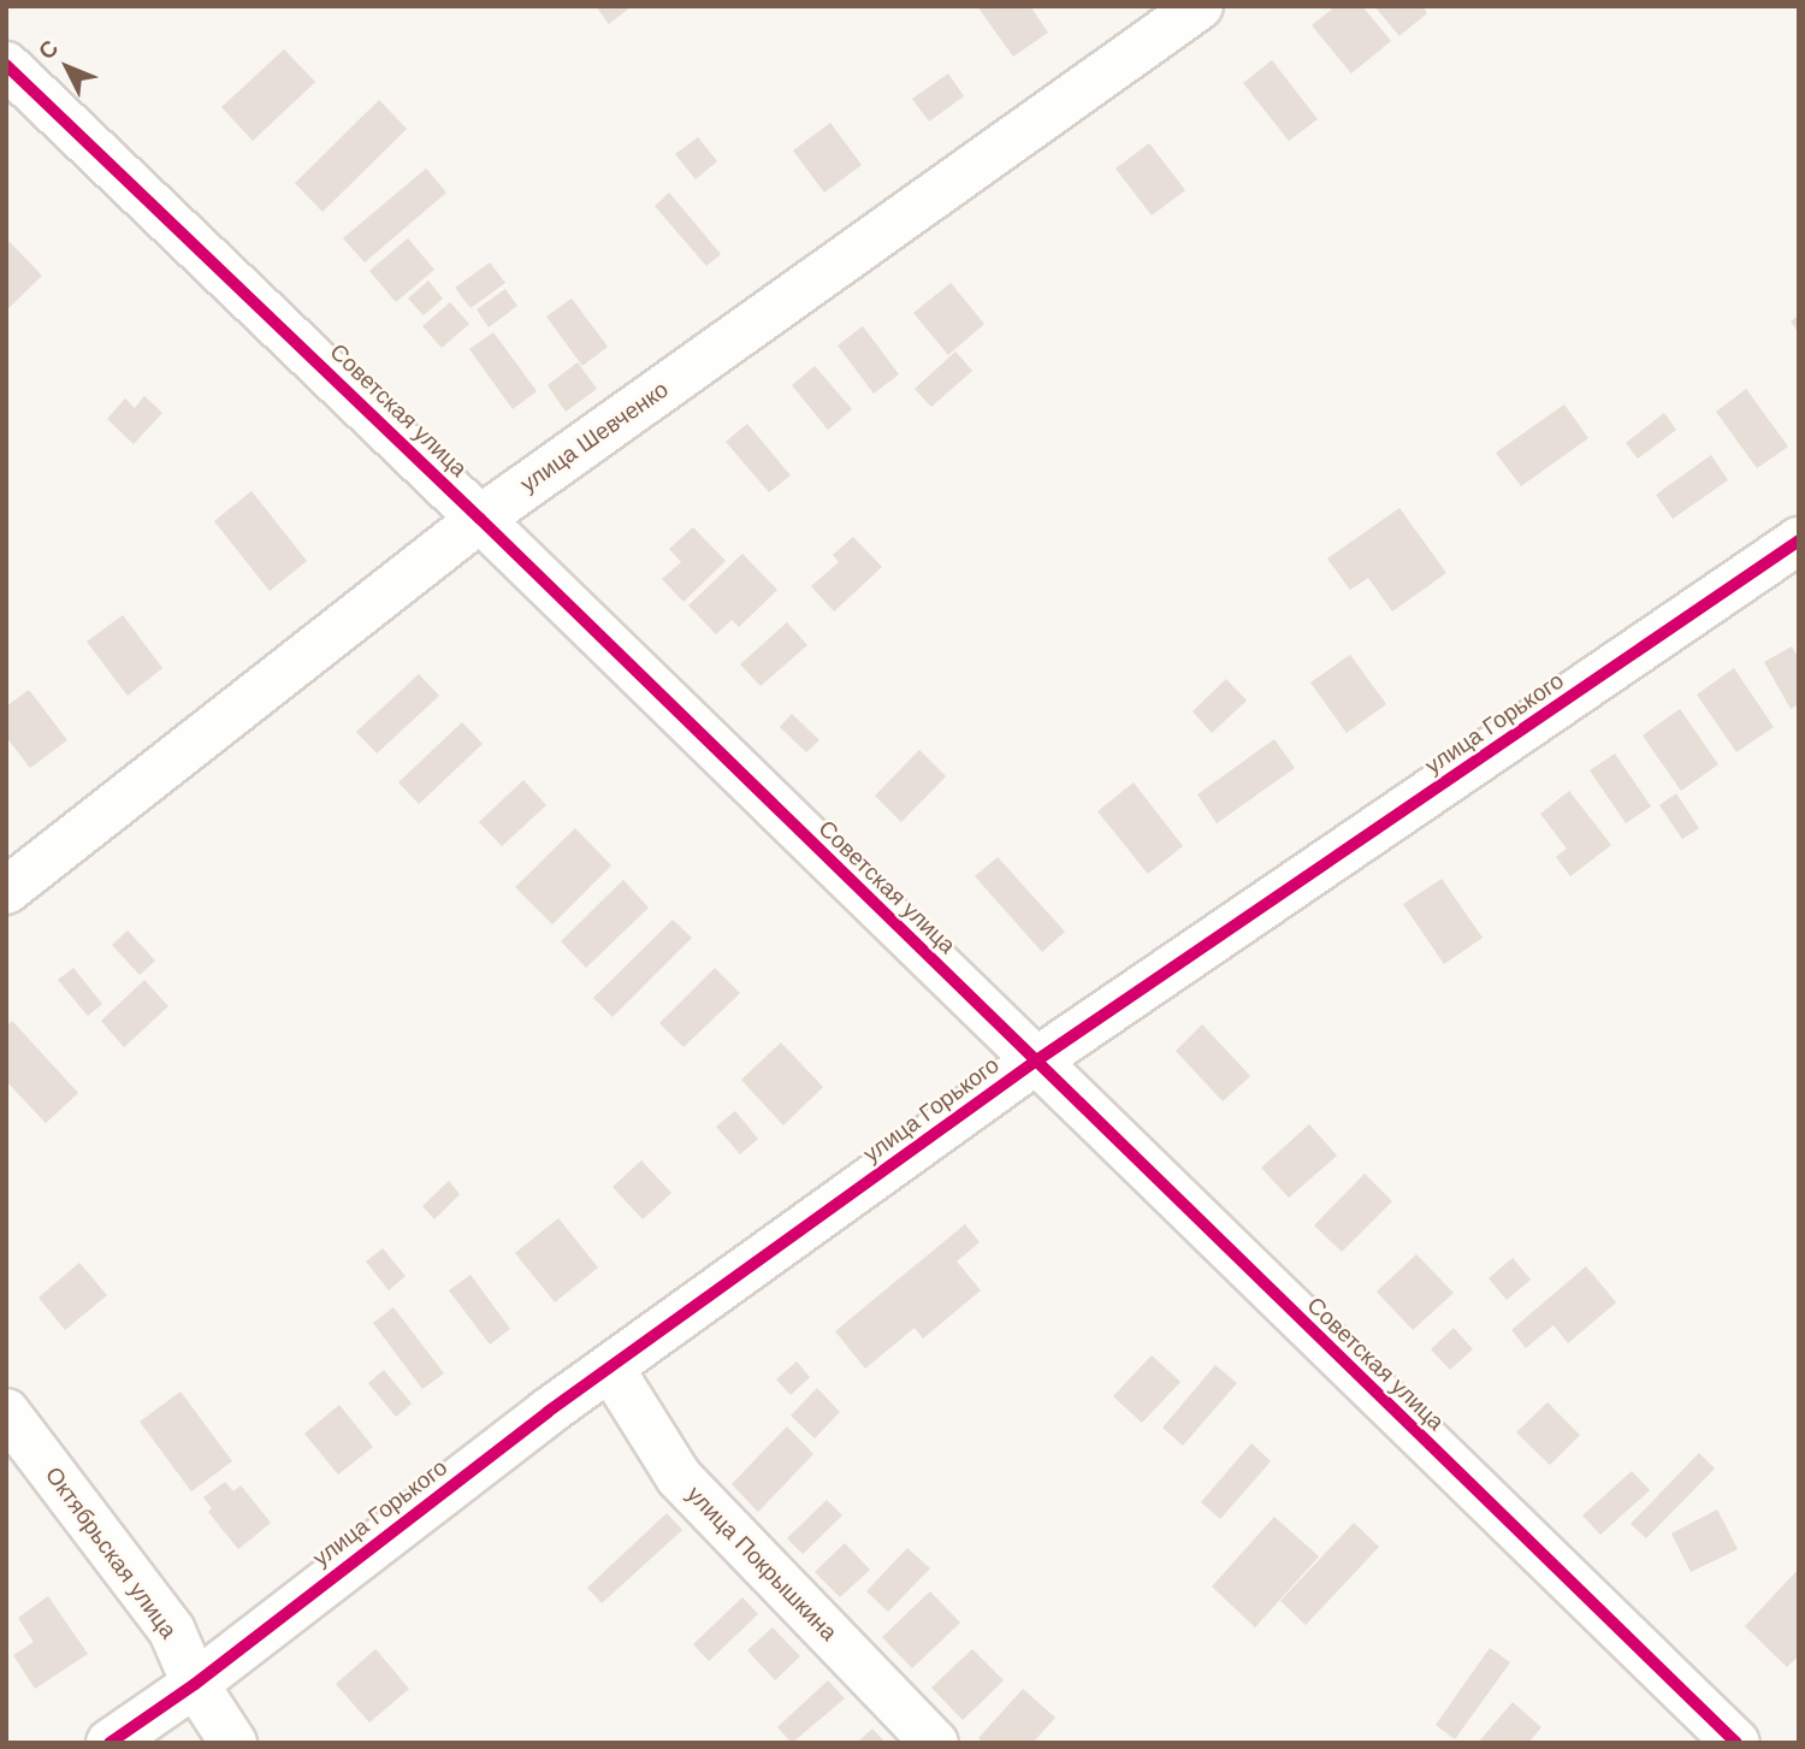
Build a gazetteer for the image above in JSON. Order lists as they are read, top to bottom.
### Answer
{
  "streets": {
    "street": [
      "Советская улица",
      "улица Шевченко",
      "улица Горького",
      "Октябрьская улица",
      "улица Покрышкина"
    ]
  },
  "crossings": [
    ["Советская улица", "улица Шевченко"],
    ["Советская улица", "улица Горького"],
    ["улица Горького", "Октябрьская улица"],
    ["улица Горького", "улица Покрышкина"]
  ],
  "north": "top left"
}
